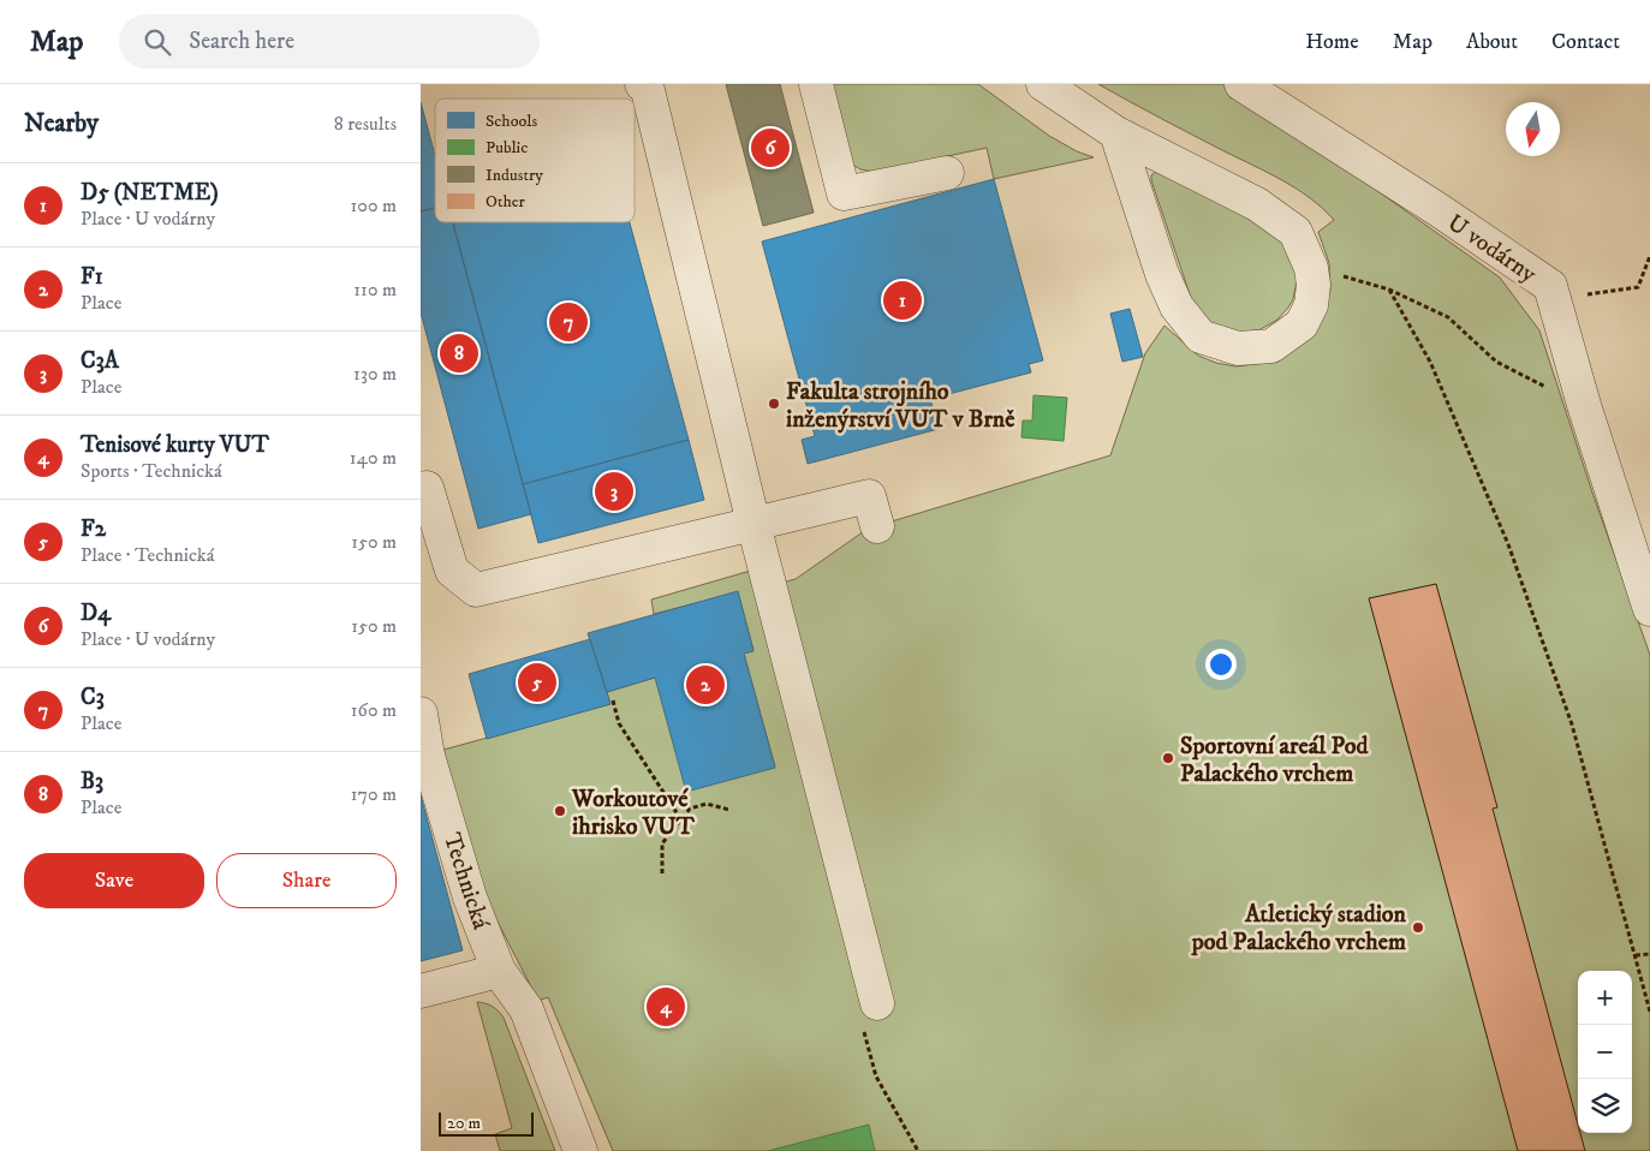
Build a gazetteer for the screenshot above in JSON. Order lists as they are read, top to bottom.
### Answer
{
  "streets": {
    "street": ["U vodárny", "Technická"]
  },
  "places": [
    "Fakulta strojního inženýrství VUT v Brně",
    "Sportovní areál Pod Palackého vrchem",
    "Workoutové ihrisko VUT",
    "Atletický stadion pod Palackého vrchem"
  ],
  "legend": [
    "Schools",
    "Public",
    "Industry",
    "Other"
  ],
  "scale_bar": "20 m",
  "north": "bottom",
  "page": {
    "header": "Map",
    "search": "Search here",
    "nav": [
      "Home",
      "Map",
      "About",
      "Contact"
    ],
    "heading": ["Nearby", "8 results"],
    "pins": [
      "6",
      "1",
      "7",
      "8",
      "3",
      "5",
      "2",
      "4"
    ],
    "list": [
      {
        "mark": "1",
        "name": "D5 (NETME)",
        "note": "Place · U vodárny",
        "value": "100 m"
      },
      {
        "mark": "2",
        "name": "F1",
        "note": "Place",
        "value": "110 m"
      },
      {
        "mark": "3",
        "name": "C3A",
        "note": "Place",
        "value": "130 m"
      },
      {
        "mark": "4",
        "name": "Tenisové kurty VUT",
        "note": "Sports · Technická",
        "value": "140 m"
      },
      {
        "mark": "5",
        "name": "F2",
        "note": "Place · Technická",
        "value": "150 m"
      },
      {
        "mark": "6",
        "name": "D4",
        "note": "Place · U vodárny",
        "value": "150 m"
      },
      {
        "mark": "7",
        "name": "C3",
        "note": "Place",
        "value": "160 m"
      },
      {
        "mark": "8",
        "name": "B3",
        "note": "Place",
        "value": "170 m"
      }
    ],
    "buttons": ["Save", "Share"],
    "map_buttons": ["+", "−"],
    "scale": "20 m"
  }
}
